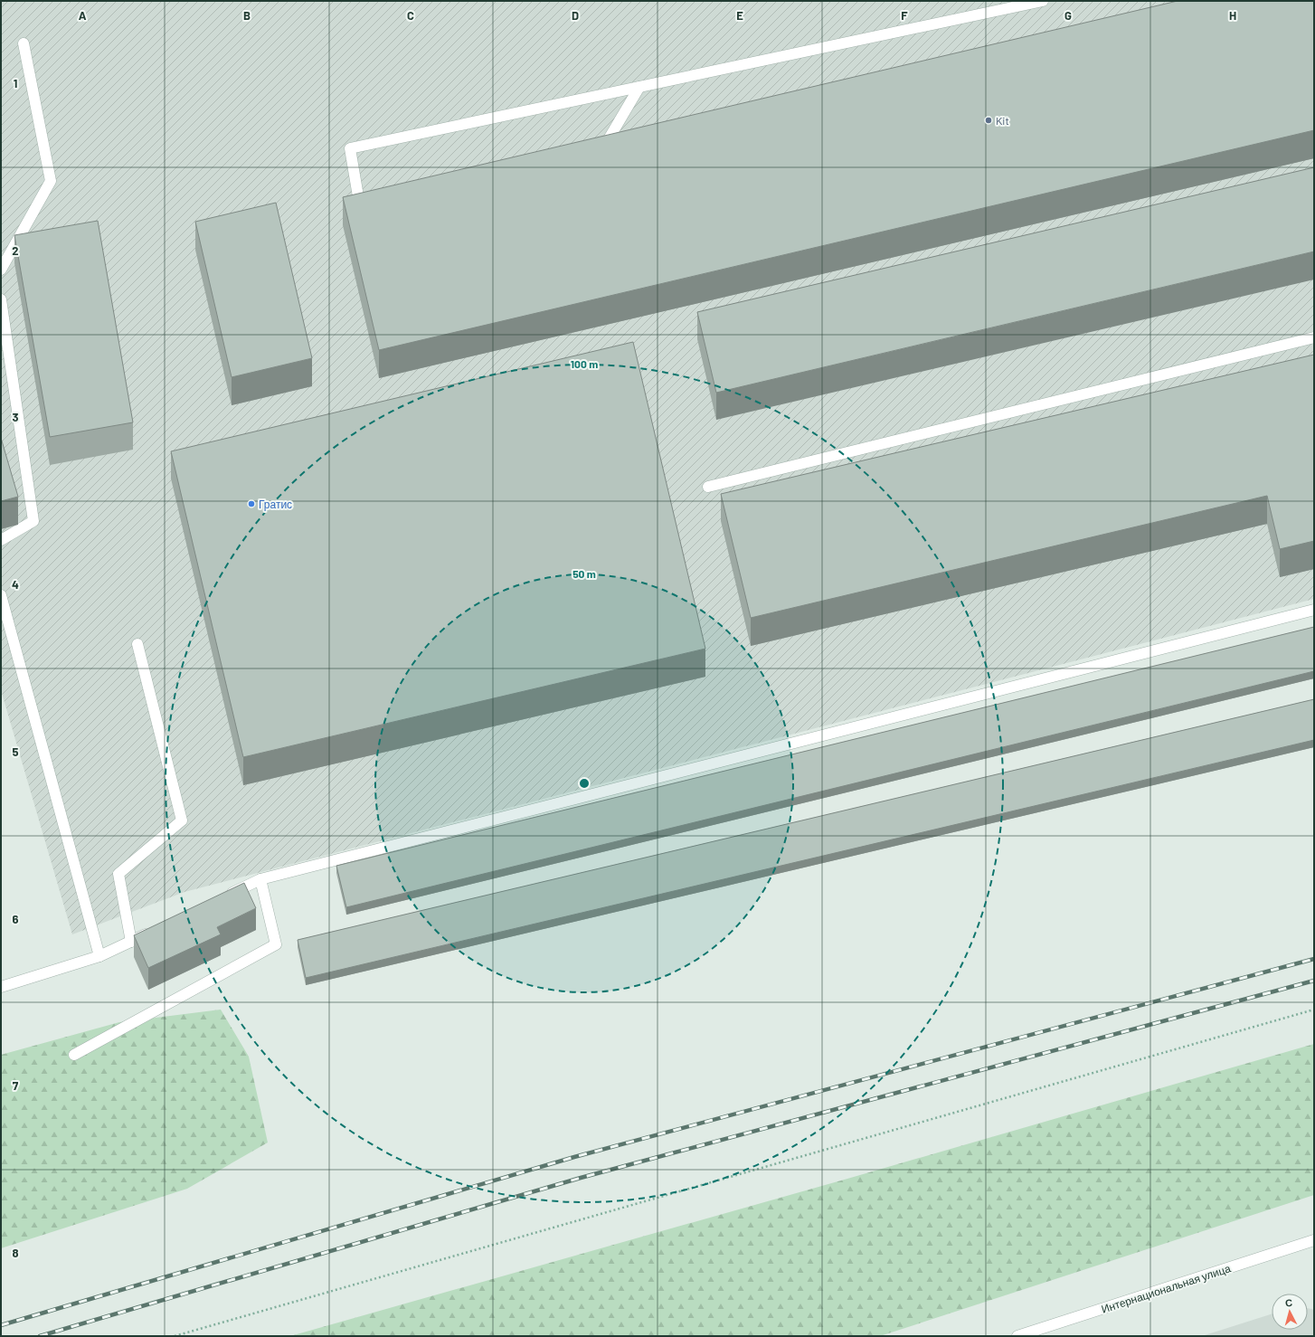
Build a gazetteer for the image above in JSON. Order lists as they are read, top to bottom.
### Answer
{
  "streets": {
    "street": ["Интернациональная улица"]
  },
  "places": ["Kit", "Гратис"],
  "north": "top",
  "grid": {
    "columns": [
      "A",
      "B",
      "C",
      "D",
      "E",
      "F",
      "G",
      "H"
    ],
    "rows": [
      "1",
      "2",
      "3",
      "4",
      "5",
      "6",
      "7",
      "8"
    ]
  },
  "rings": ["100 m", "50 m"]
}
